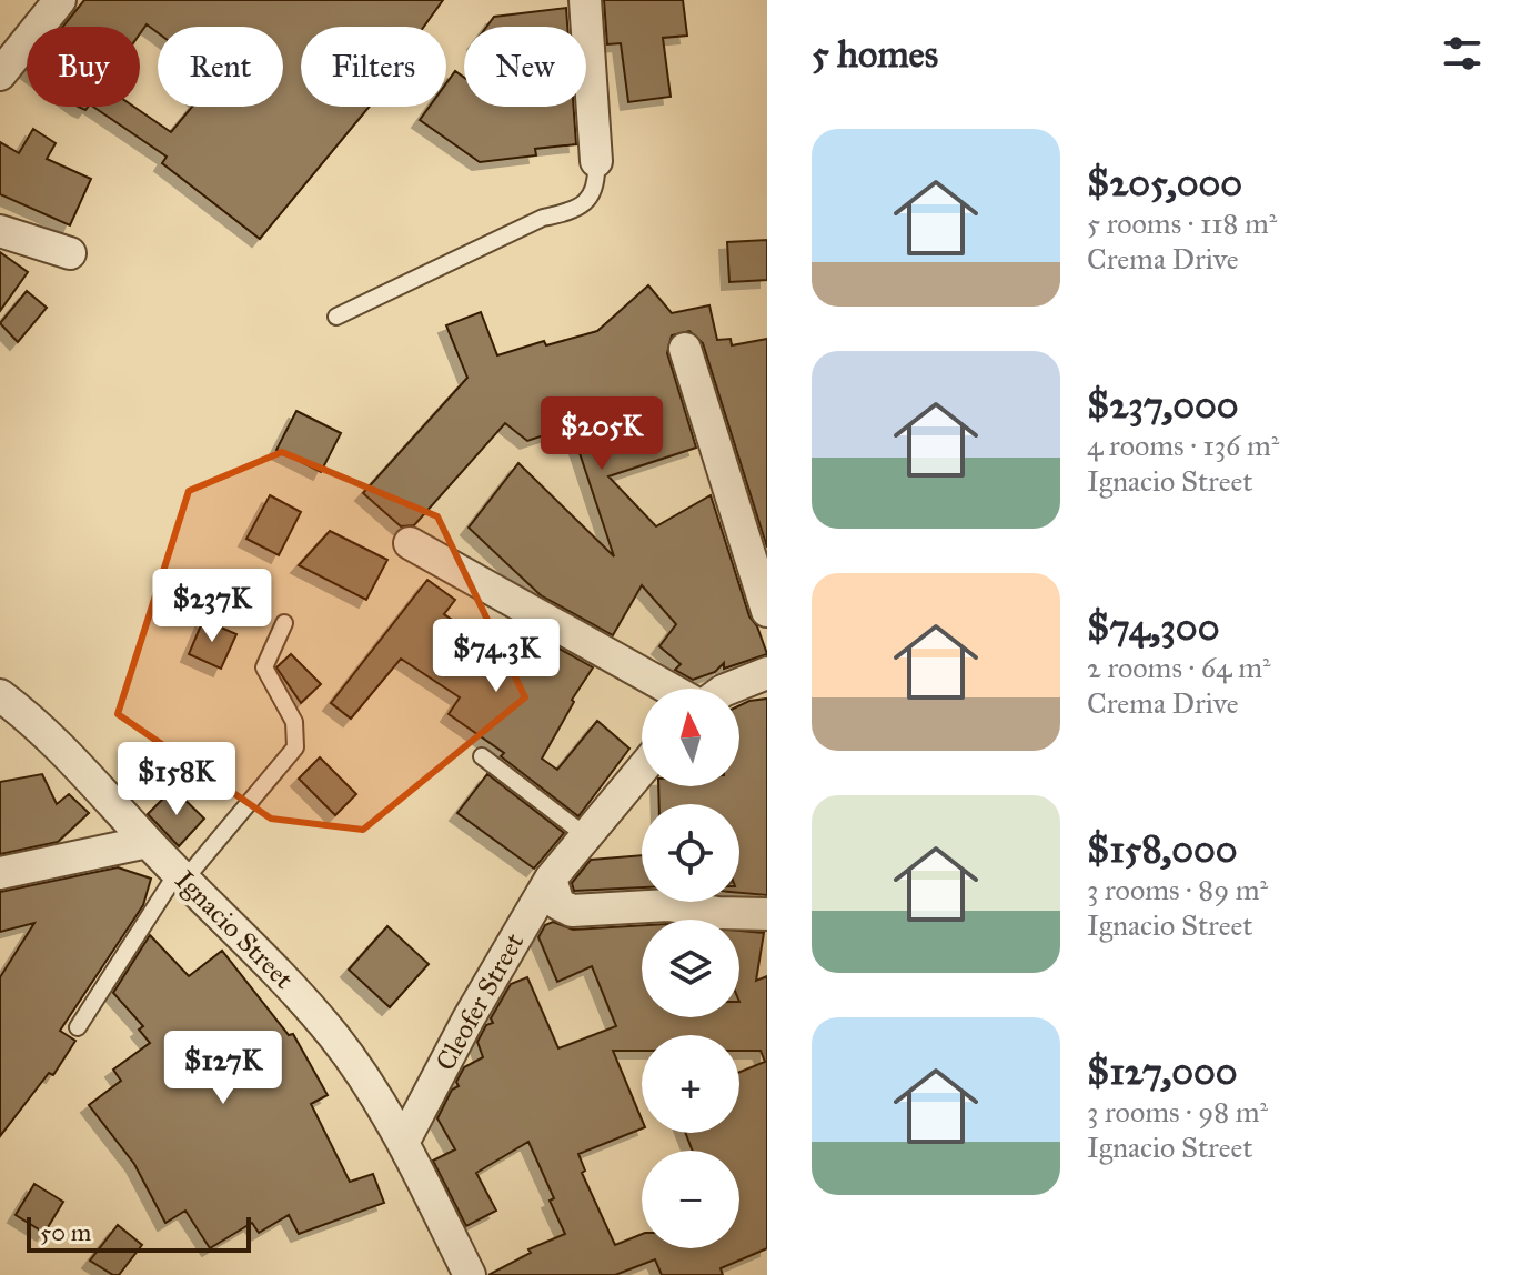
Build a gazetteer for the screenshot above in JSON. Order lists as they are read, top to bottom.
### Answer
{
  "streets": {
    "street": ["Ignacio Street", "Cleofer Street"]
  },
  "crossings": [
    ["Ignacio Street", "Cleofer Street"]
  ],
  "scale_bar": "50 m",
  "north": "top",
  "page": {
    "heading": "5 homes",
    "chip": [
      "Buy",
      "Rent",
      "Filters",
      "New"
    ],
    "list": [
      {
        "name": "$205,000",
        "note": "5 rooms · 118 m² · Crema Drive"
      },
      {
        "name": "$237,000",
        "note": "4 rooms · 136 m² · Ignacio Street"
      },
      {
        "name": "$74,300",
        "note": "2 rooms · 64 m² · Crema Drive"
      },
      {
        "name": "$158,000",
        "note": "3 rooms · 89 m² · Ignacio Street"
      },
      {
        "name": "$127,000",
        "note": "3 rooms · 98 m² · Ignacio Street"
      }
    ],
    "price": [
      "$205K",
      "$237K",
      "$74.3K",
      "$158K",
      "$127K"
    ],
    "map_buttons": ["+", "−"],
    "scale": "50 m"
  }
}
